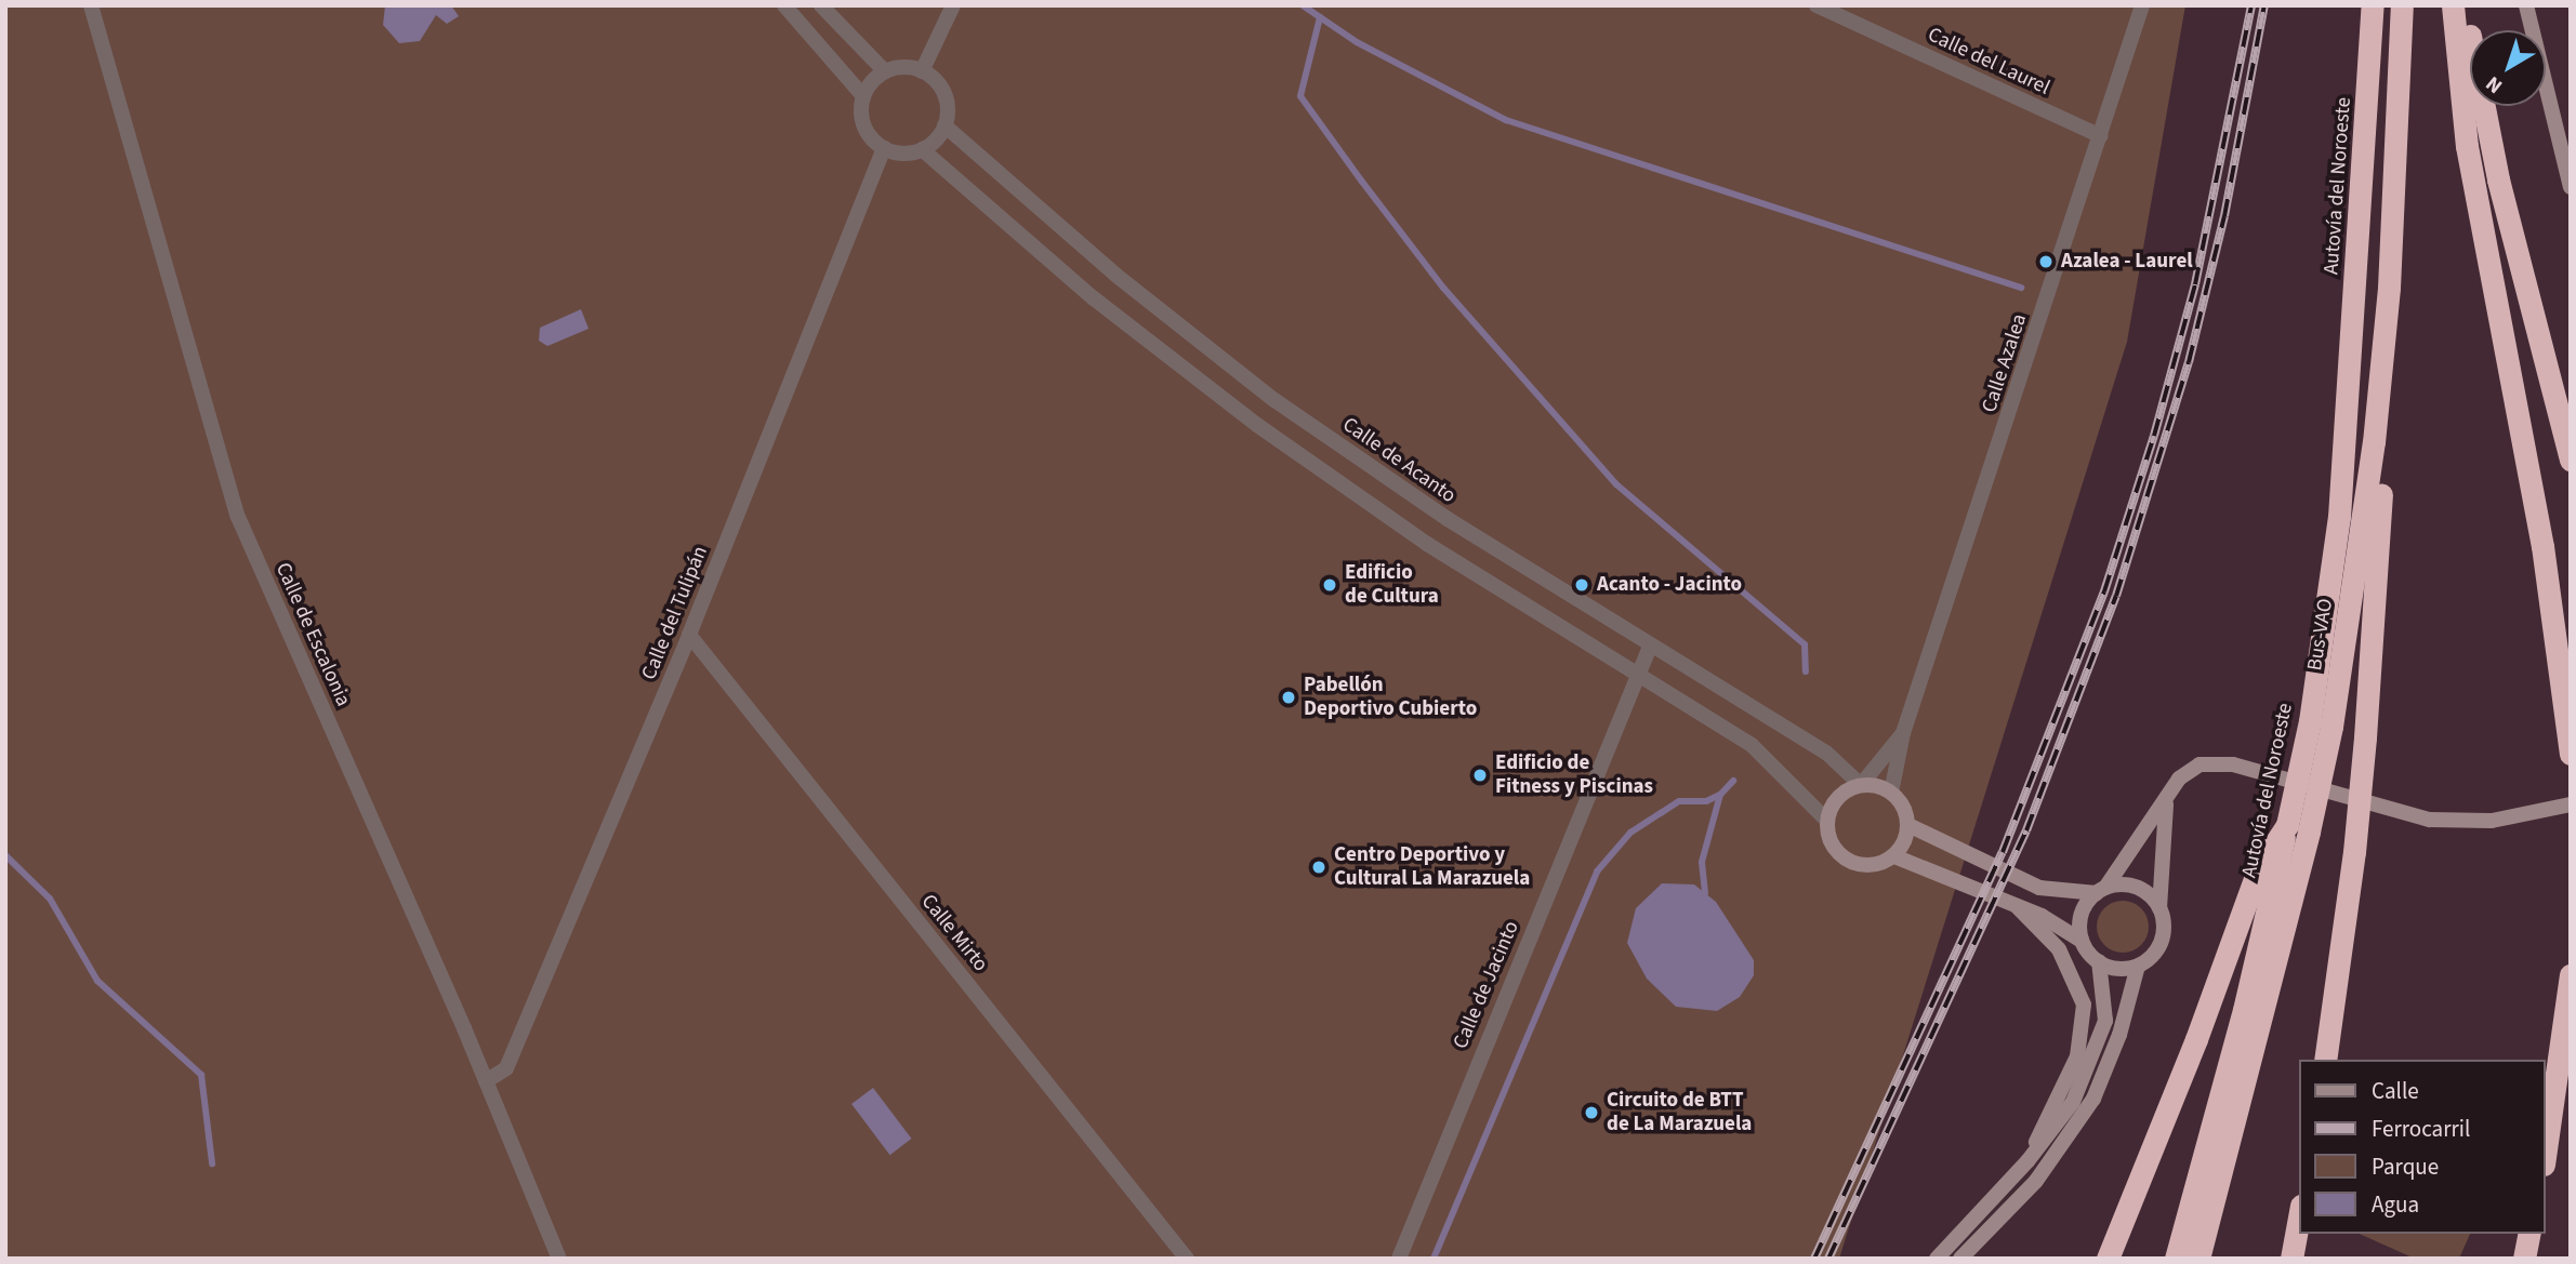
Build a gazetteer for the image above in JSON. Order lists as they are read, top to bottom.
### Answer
{
  "streets": {
    "highway": ["Autovía del Noroeste", "Bus-VAO"],
    "street": [
      "Calle del Laurel",
      "Calle Azalea",
      "Calle de Acanto",
      "Calle del Tulipán",
      "Calle de Escalonia",
      "Calle Mirto",
      "Calle de Jacinto"
    ]
  },
  "crossings": [
    ["Calle del Laurel", "Calle Azalea"],
    ["Autovía del Noroeste", "Bus-VAO"],
    ["Calle Azalea", "Calle de Acanto"],
    ["Calle de Acanto", "Calle del Tulipán"],
    ["Calle de Acanto", "Calle de Jacinto"],
    ["Calle del Tulipán", "Calle de Escalonia"],
    ["Calle del Tulipán", "Calle Mirto"]
  ],
  "places": [
    "Azalea - Laurel",
    "Edificio de Cultura",
    "Acanto - Jacinto",
    "Pabellón Deportivo Cubierto",
    "Edificio de Fitness y Piscinas",
    "Centro Deportivo y Cultural La Marazuela",
    "Circuito de BTT de La Marazuela"
  ],
  "legend": [
    "Calle",
    "Ferrocarril",
    "Parque",
    "Agua"
  ],
  "north": "bottom left"
}
